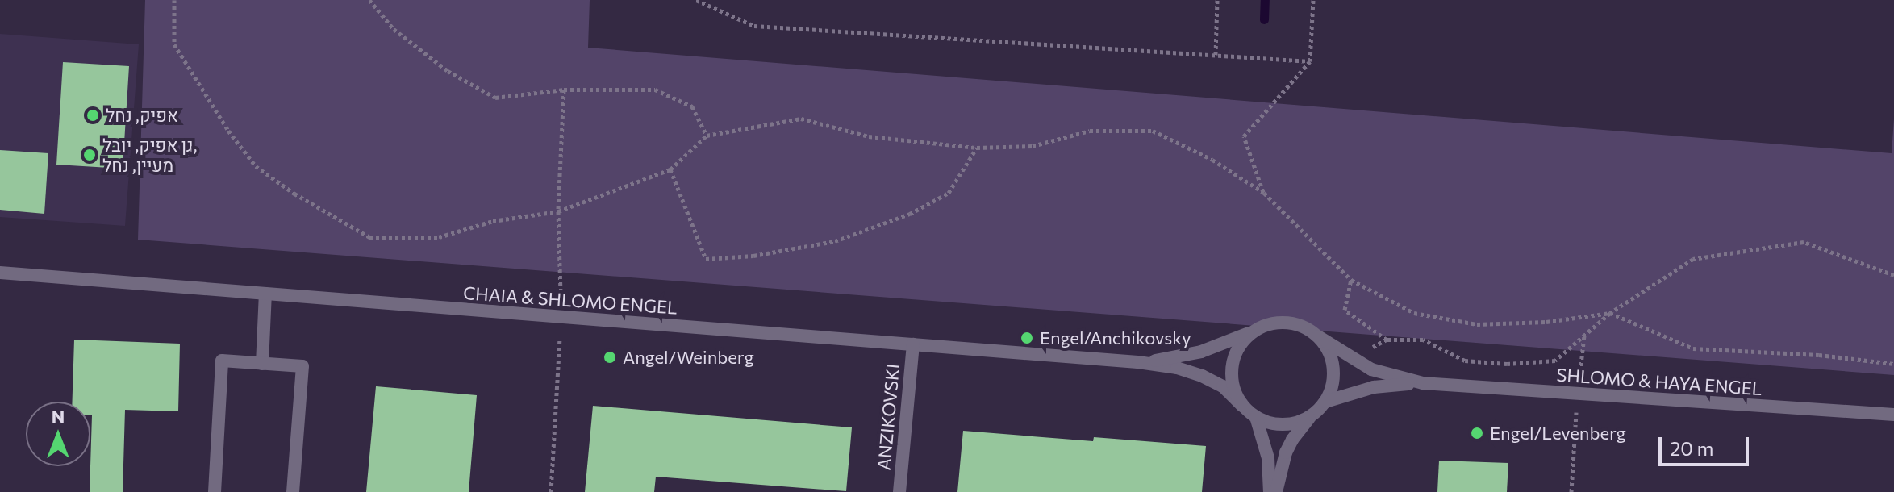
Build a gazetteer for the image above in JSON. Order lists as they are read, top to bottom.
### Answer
{
  "streets": {
    "street": ["CHAIA & SHLOMO ENGEL", "SHLOMO & HAYA ENGEL", "ANZIKOVSKI"]
  },
  "crossings": [
    ["CHAIA & SHLOMO ENGEL", "SHLOMO & HAYA ENGEL"],
    ["CHAIA & SHLOMO ENGEL", "ANZIKOVSKI"]
  ],
  "places": [
    "אפיק, נחל",
    "גן אפיק, יובל, מעיין, נחל",
    "Engel/Anchikovsky",
    "Angel/Weinberg",
    "Engel/Levenberg"
  ],
  "scale_bar": "20 m",
  "north": "top"
}
